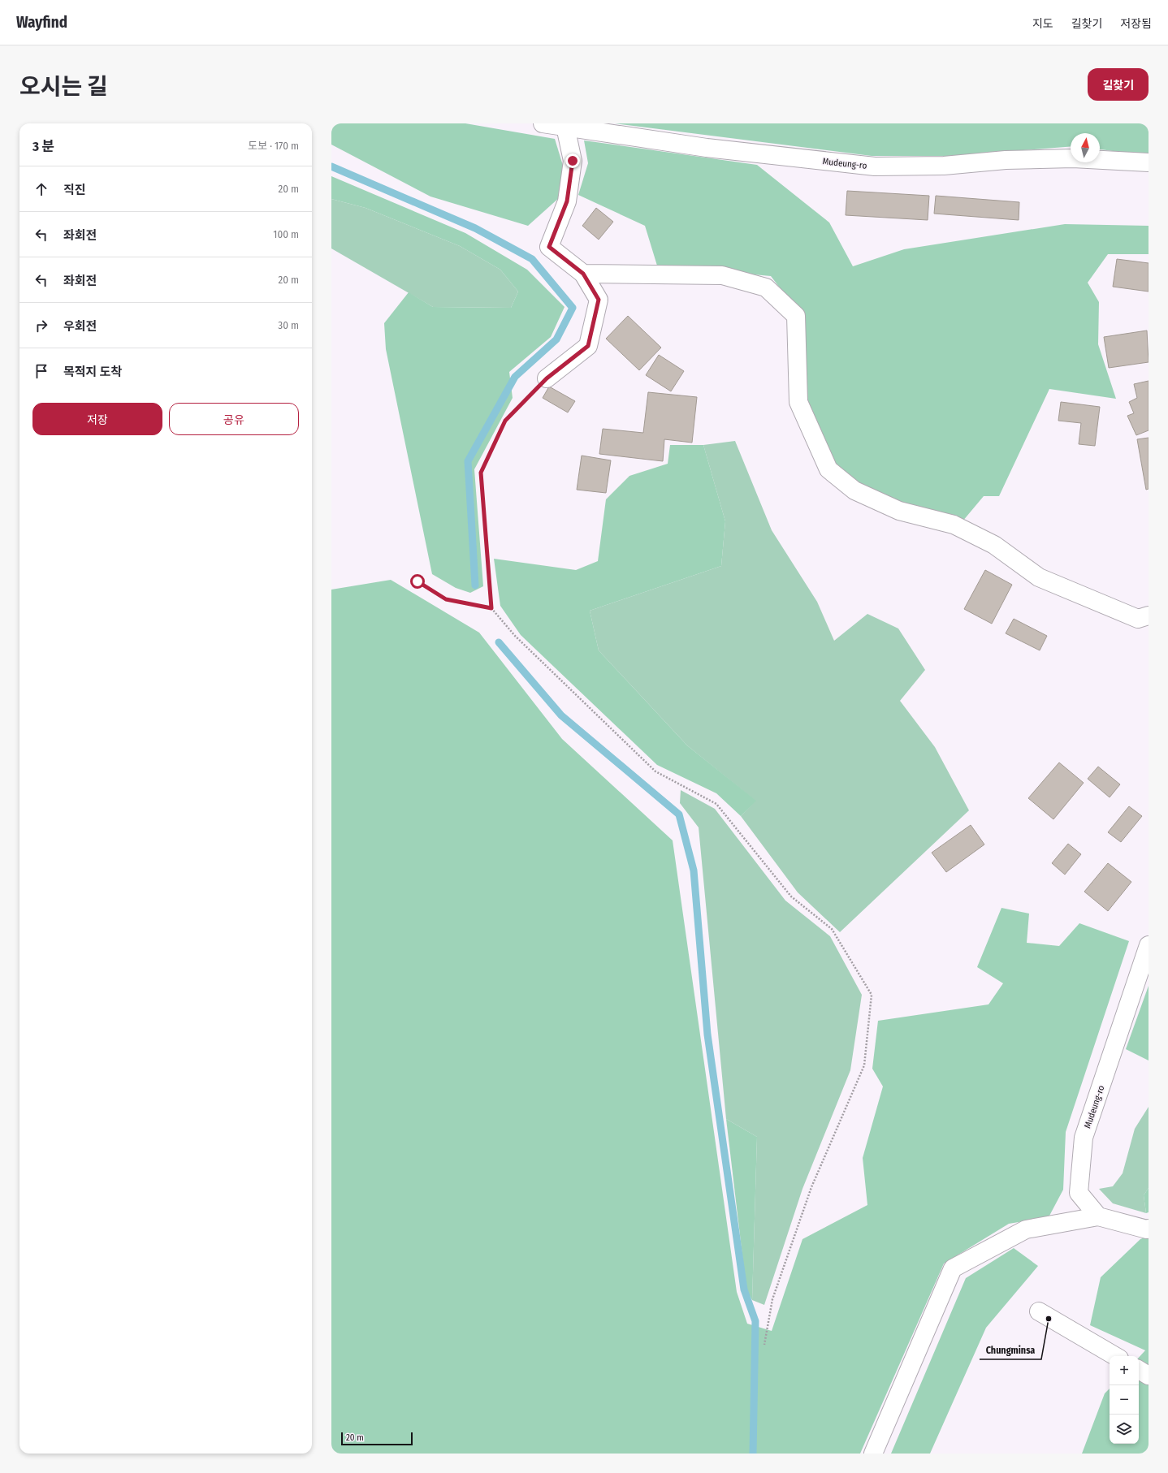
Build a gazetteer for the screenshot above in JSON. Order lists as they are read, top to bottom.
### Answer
{
  "streets": {
    "main road": ["Mudeung-ro"]
  },
  "places": ["Chungminsa"],
  "scale_bar": "20 m",
  "north": "top",
  "page": {
    "header": "Wayfind",
    "nav": ["지도", "길찾기", "저장됨"],
    "title": "오시는 길",
    "buttons": [
      "길찾기",
      ["저장", "공유"]
    ],
    "heading": ["3 분", "도보 · 170 m"],
    "list": [
      ["직진", "20 m"],
      ["좌회전", "100 m"],
      ["좌회전", "20 m"],
      ["우회전", "30 m"],
      "목적지 도착"
    ],
    "map_buttons": ["+", "−"],
    "scale": "20 m"
  }
}
